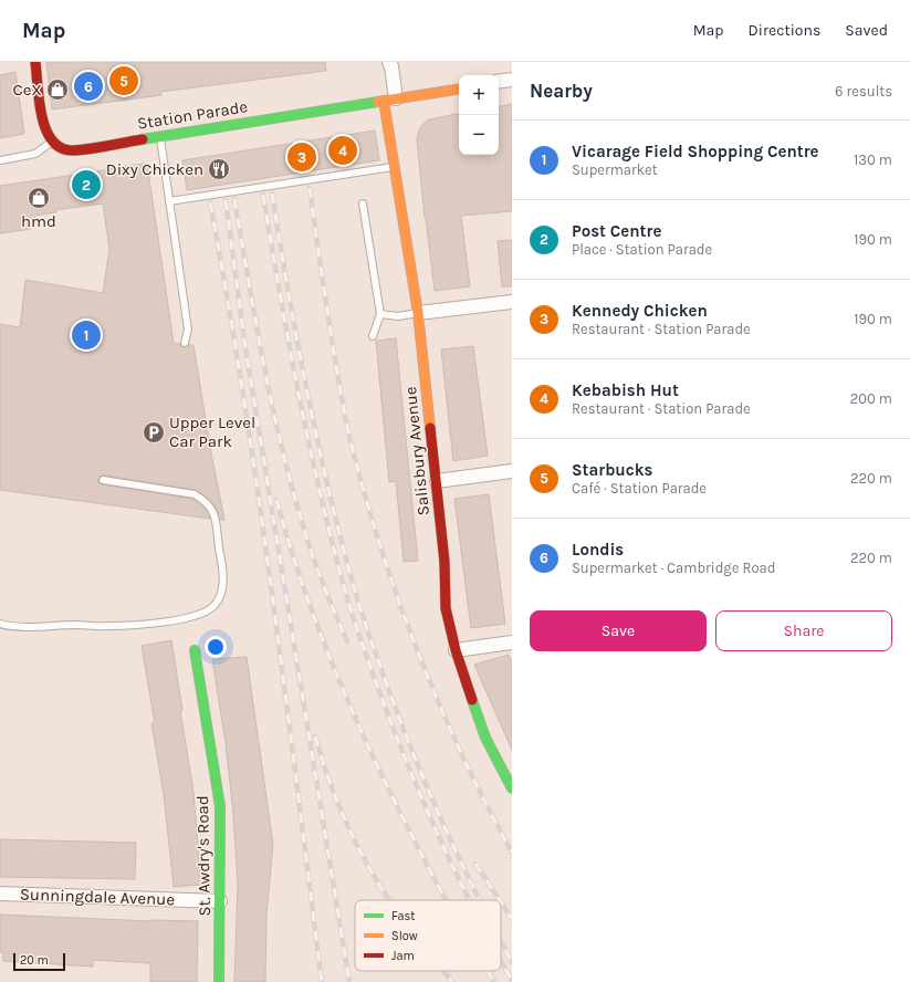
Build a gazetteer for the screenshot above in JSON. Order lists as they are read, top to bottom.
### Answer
{
  "streets": {
    "street": [
      "Station Parade",
      "Salisbury Avenue",
      "St. Awdry's Road",
      "Sunningdale Avenue"
    ]
  },
  "crossings": [
    ["Station Parade", "Salisbury Avenue"],
    ["St. Awdry's Road", "Sunningdale Avenue"]
  ],
  "places": {
    "shop": ["CeX", "hmd"],
    "restaurant": ["Dixy Chicken"],
    "parking": ["Upper Level Car Park"]
  },
  "legend": ["Fast", "Slow", "Jam"],
  "scale_bar": "20 m",
  "page": {
    "header": "Map",
    "nav": ["Map", "Directions", "Saved"],
    "heading": ["Nearby", "6 results"],
    "pins": [
      "5",
      "6",
      "4",
      "3",
      "2",
      "1"
    ],
    "map_buttons": ["+", "−"],
    "list": [
      {
        "mark": "1",
        "name": "Vicarage Field Shopping Centre",
        "note": "Supermarket",
        "value": "130 m"
      },
      {
        "mark": "2",
        "name": "Post Centre",
        "note": "Place · Station Parade",
        "value": "190 m"
      },
      {
        "mark": "3",
        "name": "Kennedy Chicken",
        "note": "Restaurant · Station Parade",
        "value": "190 m"
      },
      {
        "mark": "4",
        "name": "Kebabish Hut",
        "note": "Restaurant · Station Parade",
        "value": "200 m"
      },
      {
        "mark": "5",
        "name": "Starbucks",
        "note": "Café · Station Parade",
        "value": "220 m"
      },
      {
        "mark": "6",
        "name": "Londis",
        "note": "Supermarket · Cambridge Road",
        "value": "220 m"
      }
    ],
    "buttons": ["Save", "Share"],
    "scale": "20 m"
  }
}
